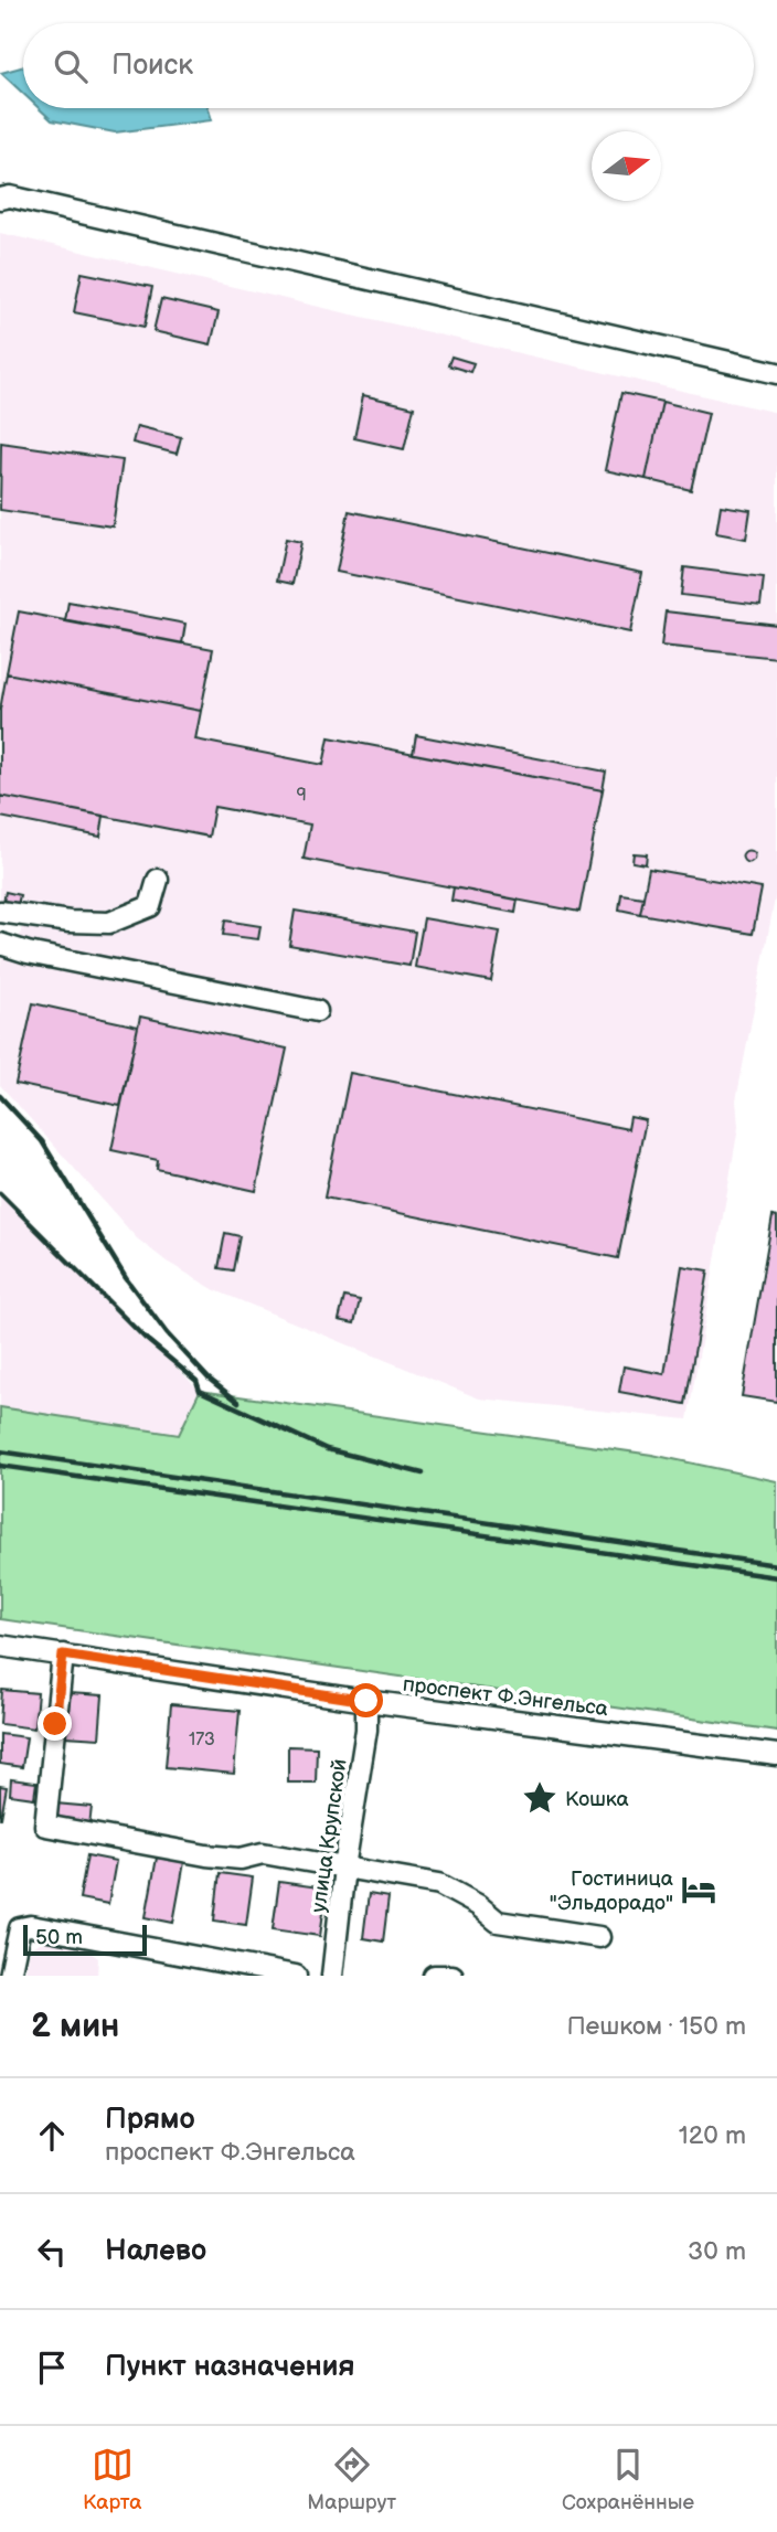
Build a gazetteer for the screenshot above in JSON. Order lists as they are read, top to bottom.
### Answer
{
  "streets": {
    "street": ["проспект Ф.Энгельса", "улица Крупской"]
  },
  "crossings": [
    ["проспект Ф.Энгельса", "улица Крупской"]
  ],
  "places": {
    "place": ["Кошка"],
    "hotel": ["Гостиница \"Эльдорадо\""]
  },
  "house_numbers": ["9", "173"],
  "scale_bar": "50 m",
  "north": "right",
  "page": {
    "search": "Поиск",
    "scale": "50 m",
    "heading": ["2 мин", "Пешком · 150 m"],
    "list": [
      ["Прямо", "проспект Ф.Энгельса", "120 m"],
      ["Налево", "30 m"],
      "Пункт назначения"
    ],
    "nav": ["Карта", "Маршрут", "Сохранённые"]
  }
}
